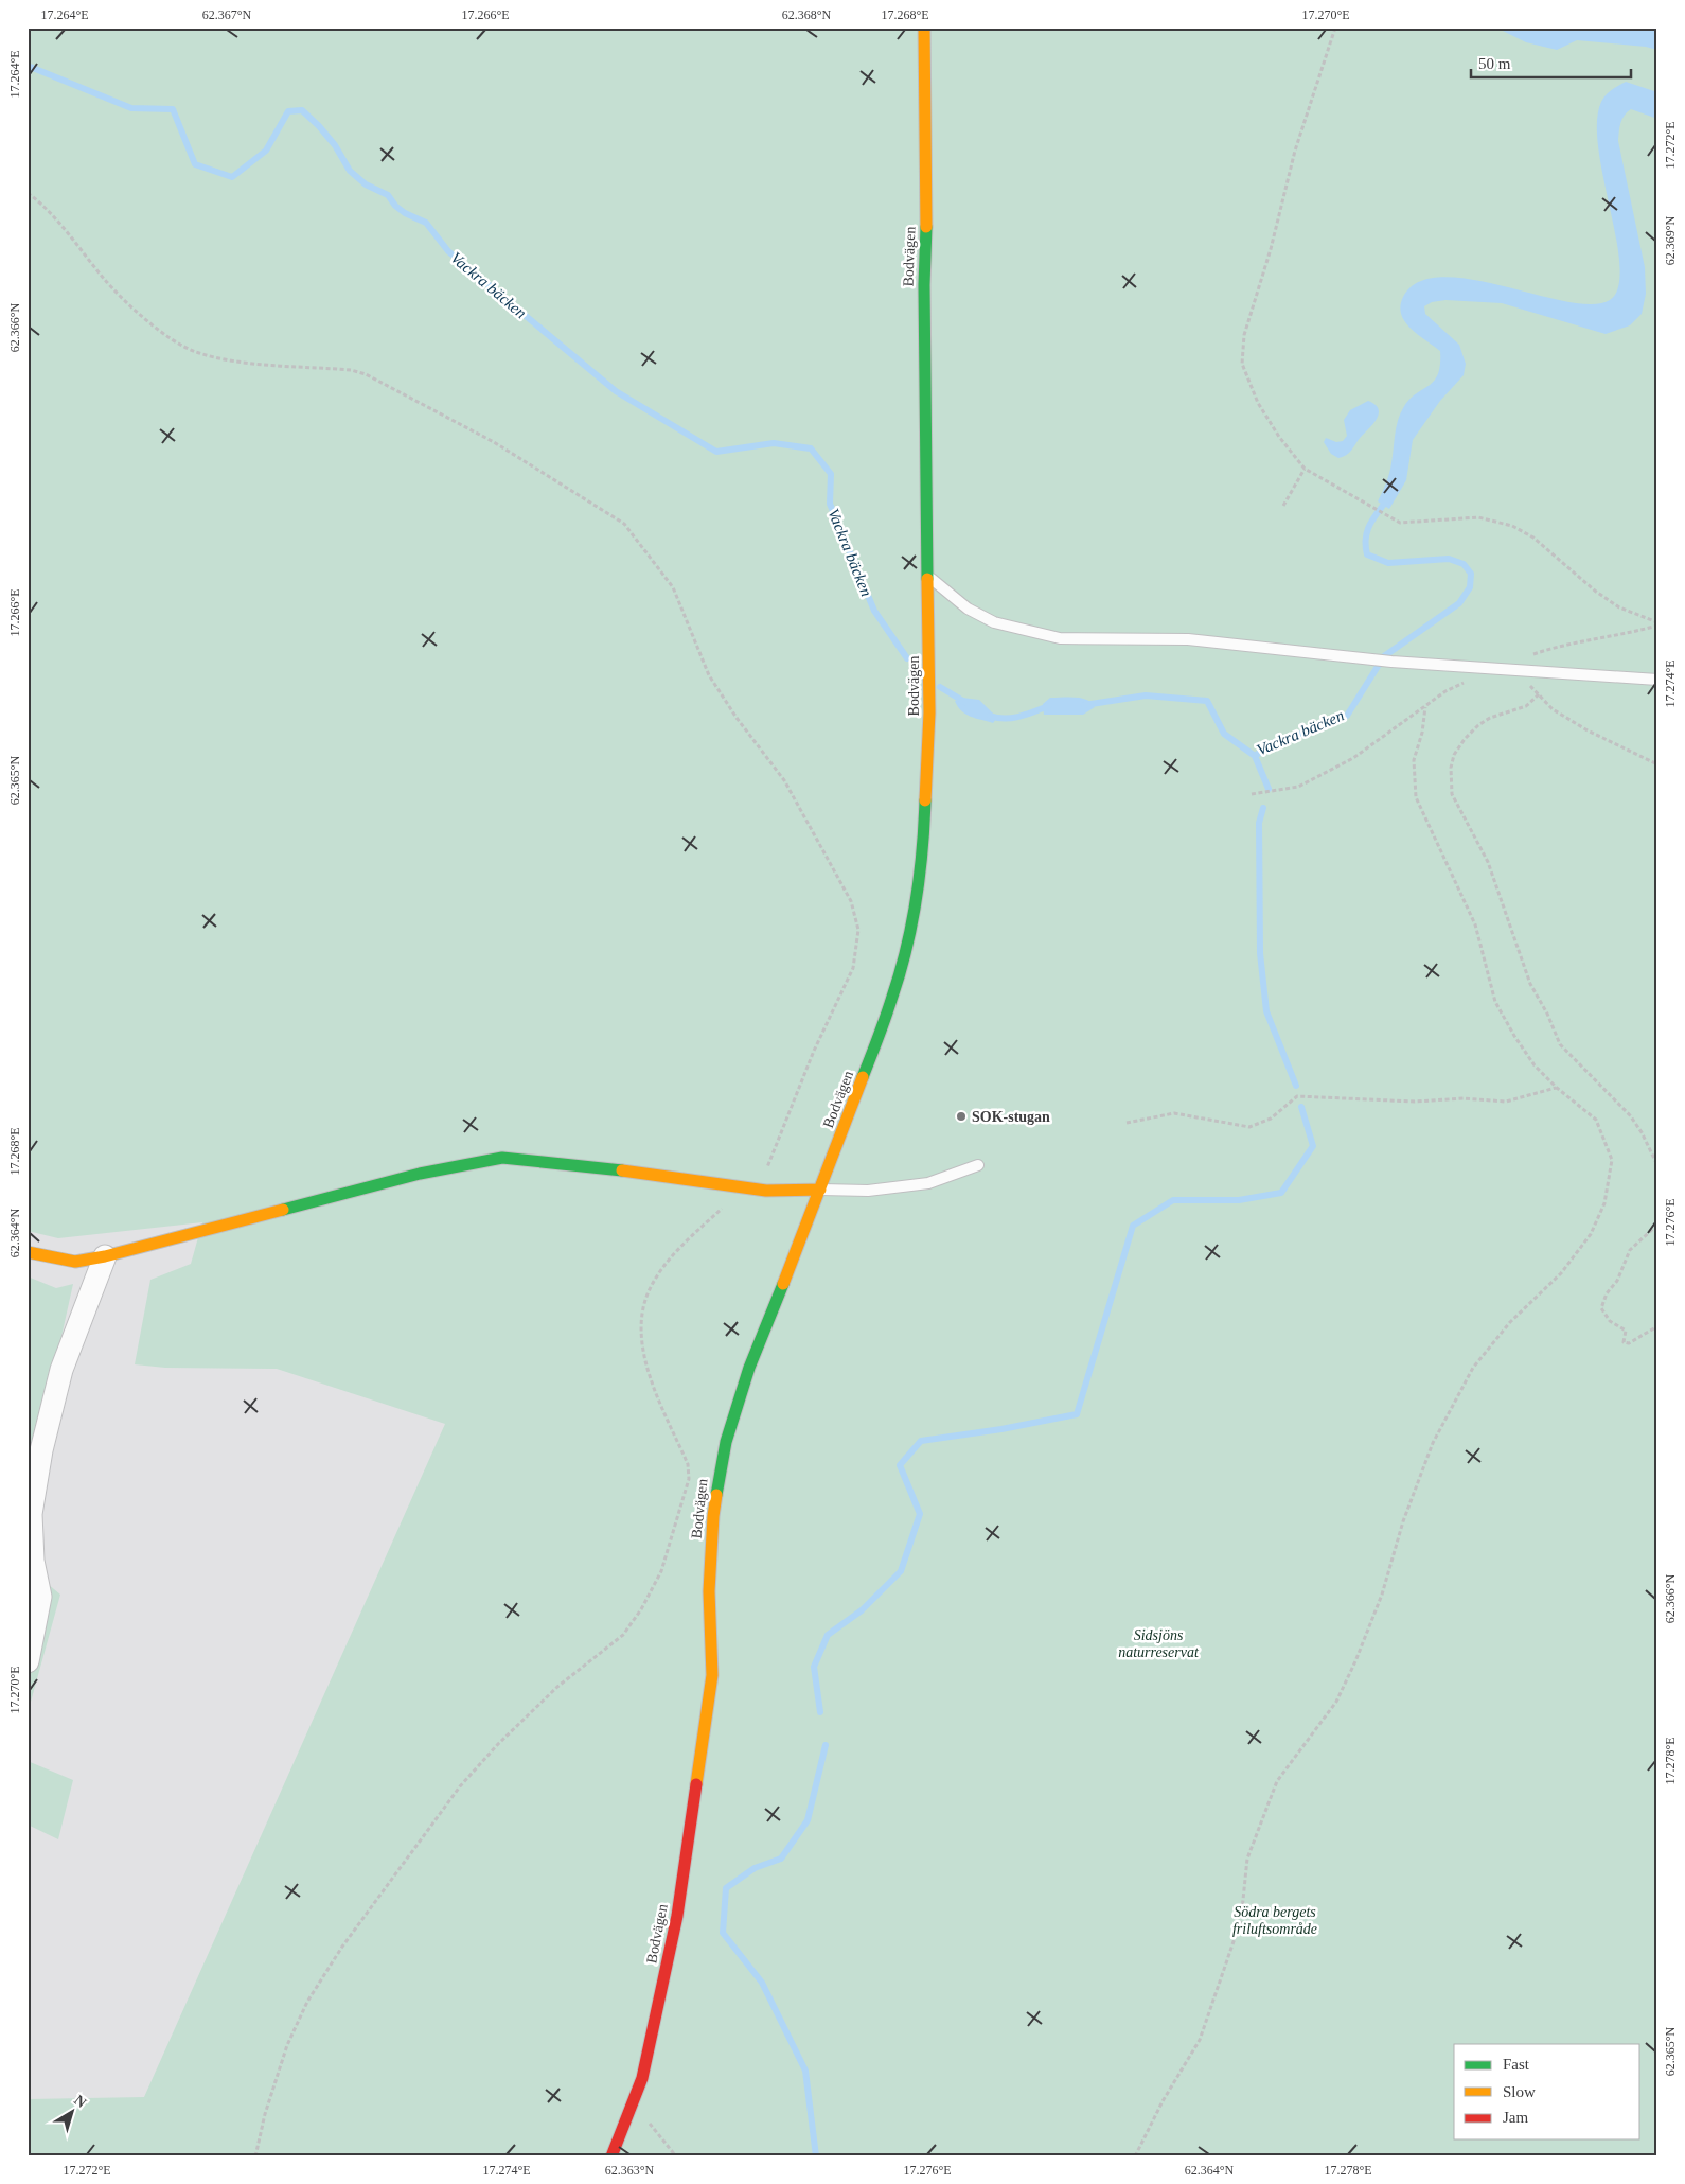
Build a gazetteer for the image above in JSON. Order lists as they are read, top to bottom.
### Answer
{
  "streets": {
    "street": ["Bodvägen"]
  },
  "water": ["Vackra bäcken"],
  "parks": ["Sidsjöns naturreservat", "Södra bergets friluftsområde"],
  "places": ["SOK-stugan"],
  "legend": ["Fast", "Slow", "Jam"],
  "scale_bar": "50 m",
  "north": "top right",
  "coordinates": [
    "17.264°E",
    "62.367°N",
    "17.266°E",
    "62.368°N",
    "17.268°E",
    "17.270°E",
    "17.272°E",
    "62.369°N",
    "62.366°N",
    "17.274°E",
    "62.365°N",
    "17.276°E",
    "62.364°N",
    "17.278°E",
    "62.363°N"
  ]
}
